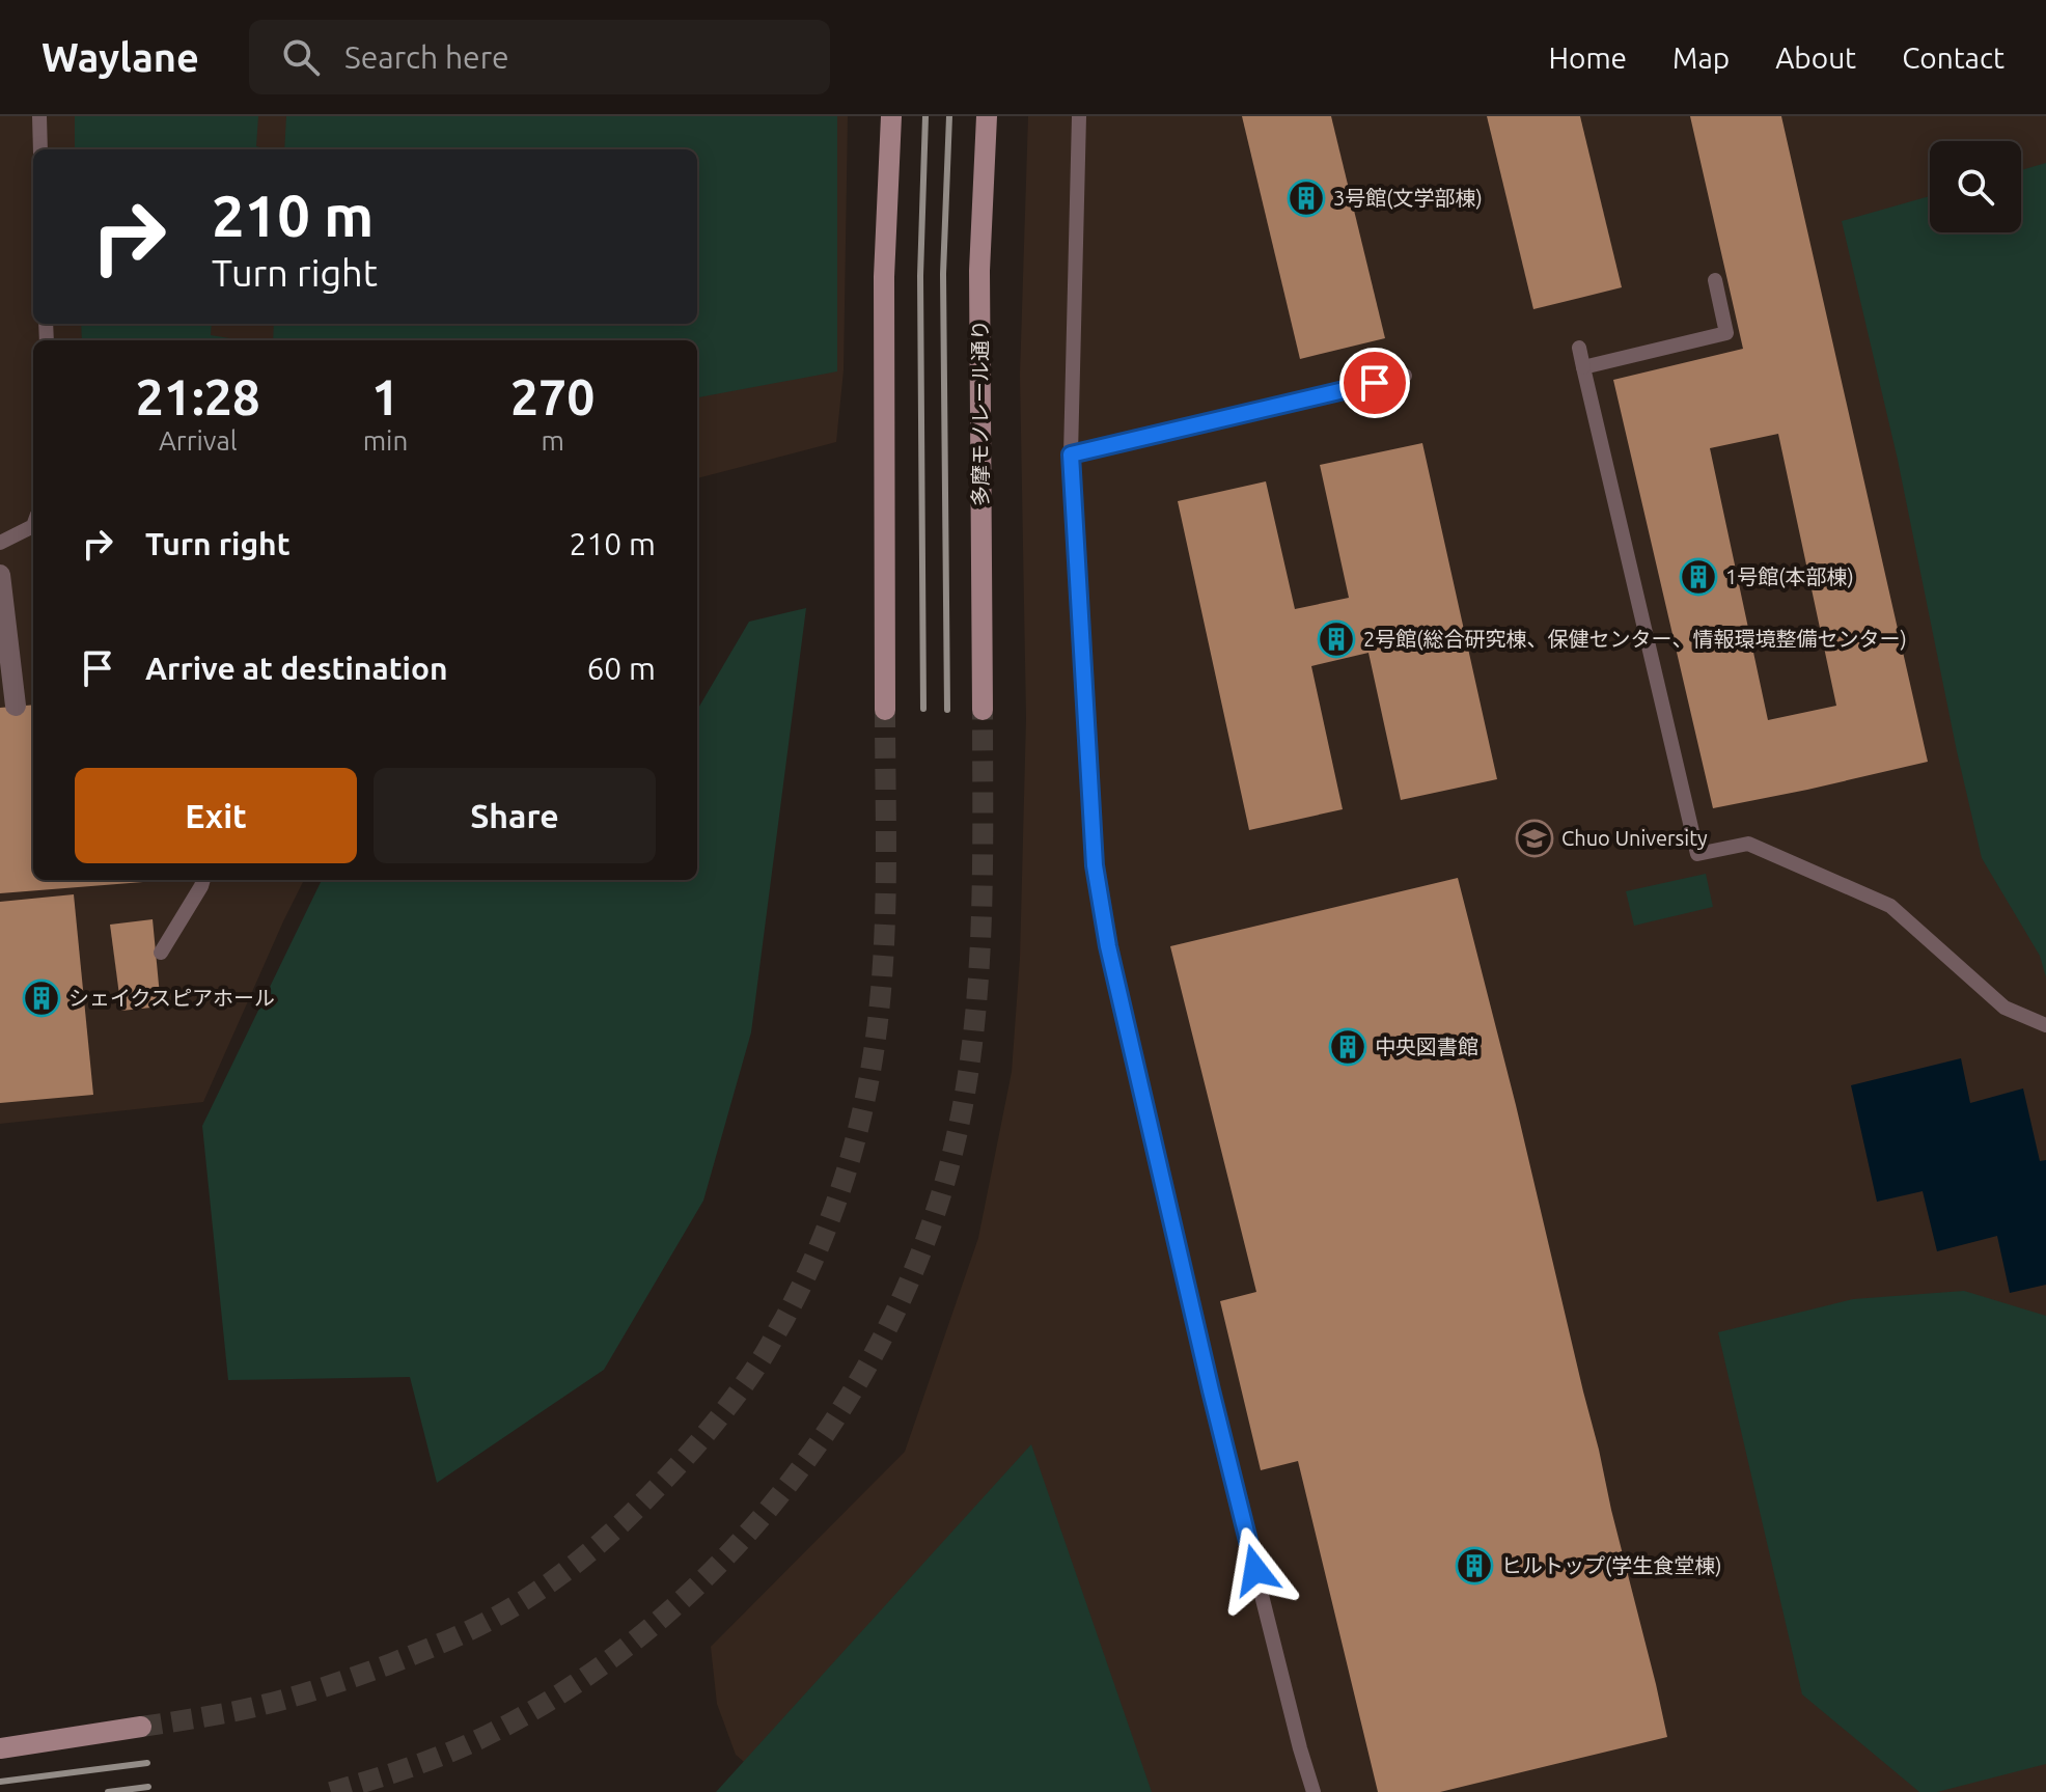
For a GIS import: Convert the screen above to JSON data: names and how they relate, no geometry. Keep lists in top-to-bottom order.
{
  "streets": {
    "main road": ["多摩モノレール通り"]
  },
  "places": {
    "building": [
      "3号館(文学部棟)",
      "1号館(本部棟)",
      "2号館(総合研究棟、保健センター、情報環境整備センター)",
      "シェイクスピアホール",
      "中央図書館",
      "ヒルトップ(学生食堂棟)"
    ],
    "school or university": ["Chuo University"]
  },
  "page": {
    "header": "Waylane",
    "search": "Search here",
    "nav": [
      "Home",
      "Map",
      "About",
      "Contact"
    ],
    "turn": ["210 m", "Turn right"],
    "eta": [
      "21:28",
      "Arrival",
      "1",
      "min",
      "270",
      "m"
    ],
    "list": [
      {
        "name": "Turn right",
        "value": "210 m"
      },
      {
        "name": "Arrive at destination",
        "value": "60 m"
      }
    ],
    "buttons": ["Exit", "Share"]
  }
}
